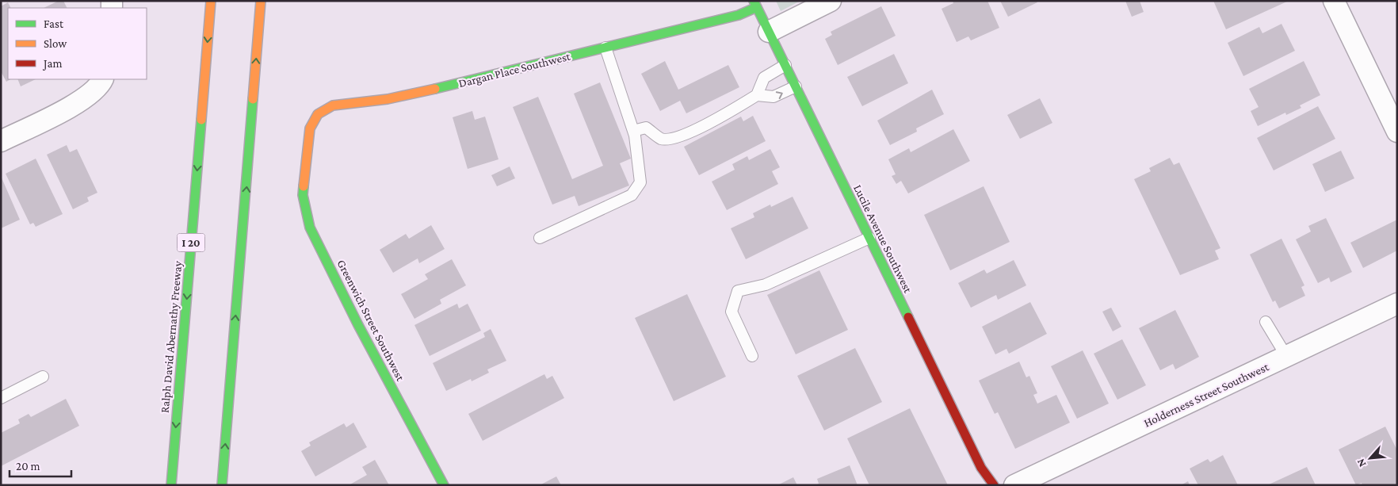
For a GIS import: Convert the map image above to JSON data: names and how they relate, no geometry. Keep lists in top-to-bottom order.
{
  "streets": {
    "main road": [
      "Dargan Place Southwest",
      "Lucile Avenue Southwest",
      "I 20",
      "Greenwich Street Southwest",
      "Ralph David Abernathy Freeway"
    ],
    "street": ["Holderness Street Southwest"]
  },
  "crossings": [
    ["Dargan Place Southwest", "Lucile Avenue Southwest"],
    ["Dargan Place Southwest", "Greenwich Street Southwest"]
  ],
  "legend": ["Fast", "Slow", "Jam"],
  "scale_bar": "20 m",
  "north": "bottom left"
}
